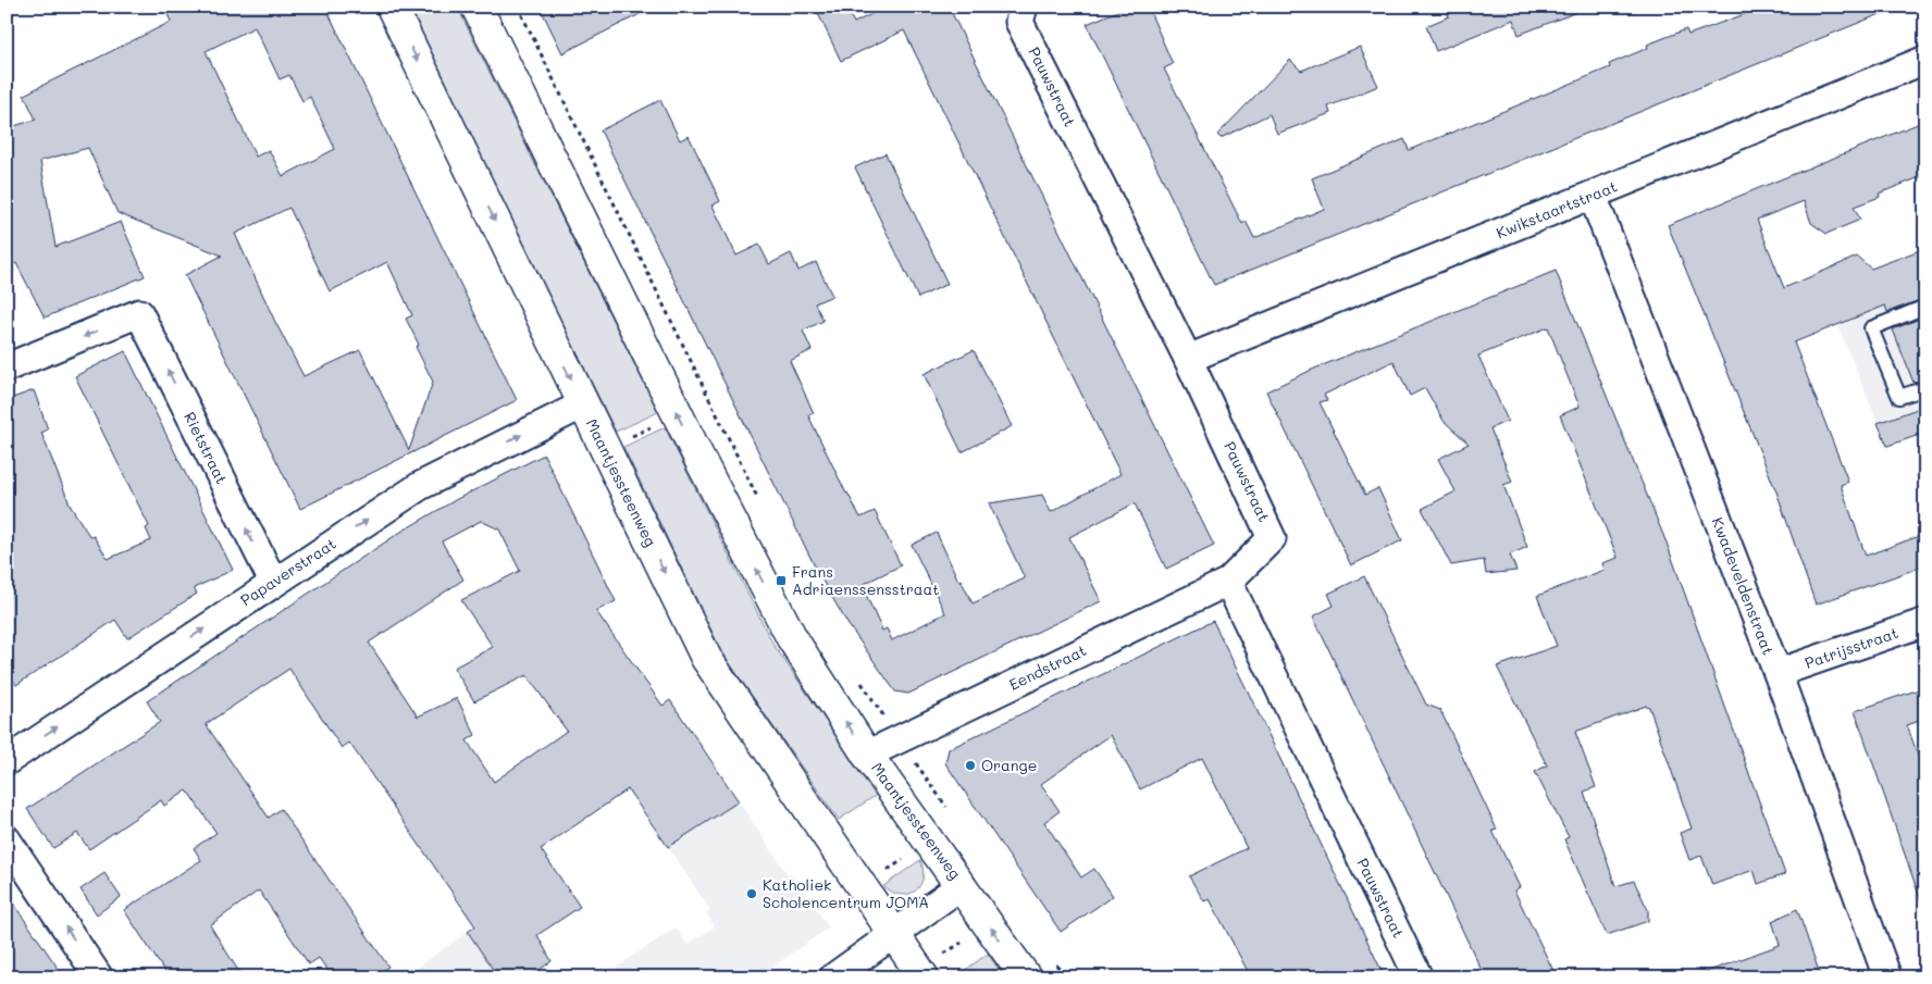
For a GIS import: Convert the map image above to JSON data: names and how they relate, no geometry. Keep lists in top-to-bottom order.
{
  "streets": {
    "street": [
      "Pauwstraat",
      "Kwikstaartstraat",
      "Rietstraat",
      "Maantjessteenweg",
      "Papaverstraat",
      "Kwadeveldenstraat",
      "Patrijsstraat",
      "Eendstraat"
    ]
  },
  "crossings": [
    ["Pauwstraat", "Kwikstaartstraat"],
    ["Pauwstraat", "Eendstraat"],
    ["Kwikstaartstraat", "Kwadeveldenstraat"],
    ["Rietstraat", "Papaverstraat"],
    ["Maantjessteenweg", "Papaverstraat"],
    ["Maantjessteenweg", "Eendstraat"],
    ["Kwadeveldenstraat", "Patrijsstraat"]
  ],
  "one_way": ["Papaverstraat"],
  "places": {
    "transit": ["Frans Adriaenssensstraat"],
    "other": ["Orange", "Katholiek Scholencentrum JOMA"]
  }
}
